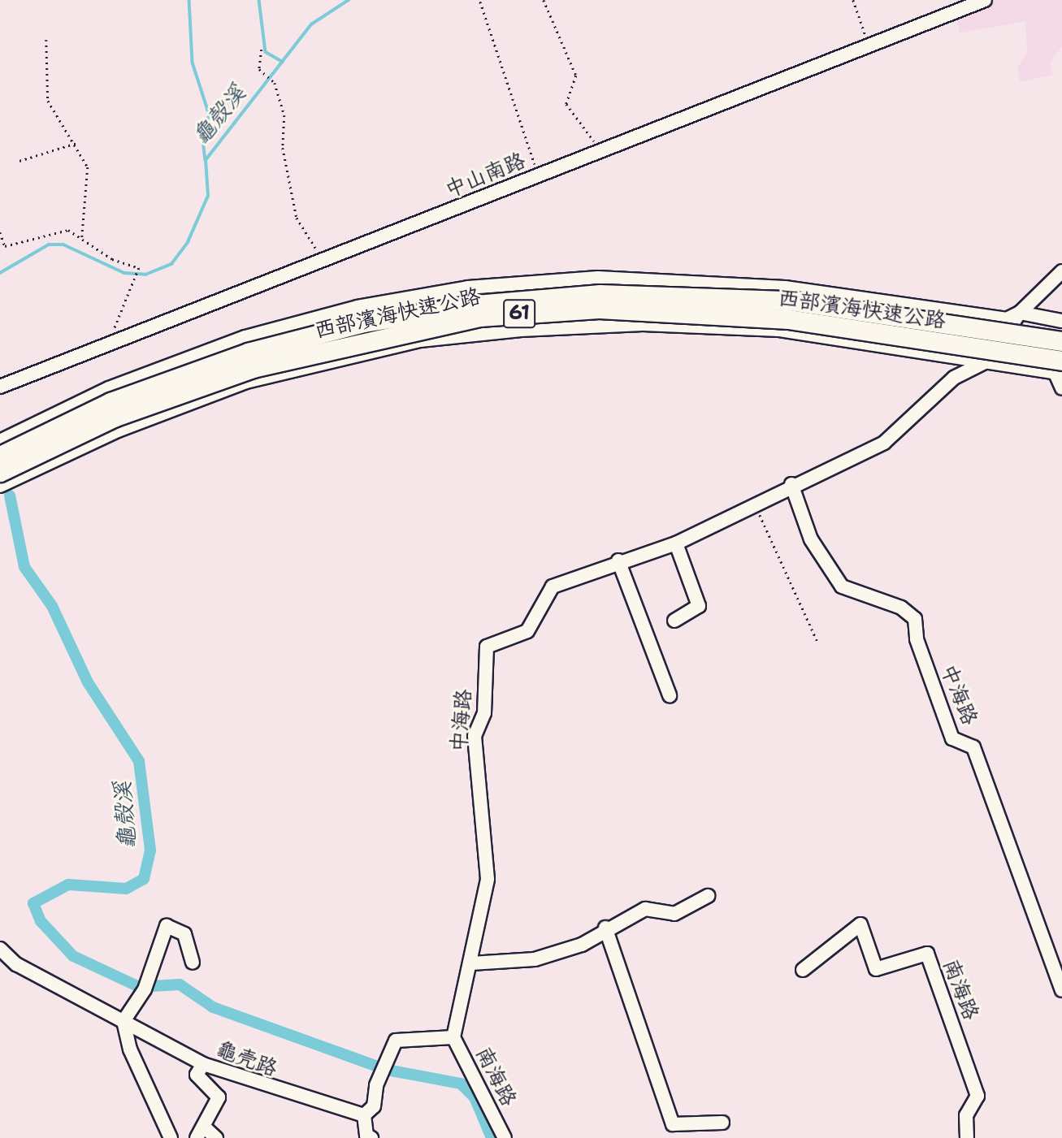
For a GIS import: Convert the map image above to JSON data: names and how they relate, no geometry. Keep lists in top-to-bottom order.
{
  "streets": {
    "highway": ["西部濱海快速公路", "61"],
    "street": [
      "中山南路",
      "中海路",
      "南海路",
      "龜壳路"
    ]
  },
  "crossings": [
    ["中海路", "南海路"],
    ["南海路", "龜壳路"]
  ],
  "water": ["龜殼溪"]
}
